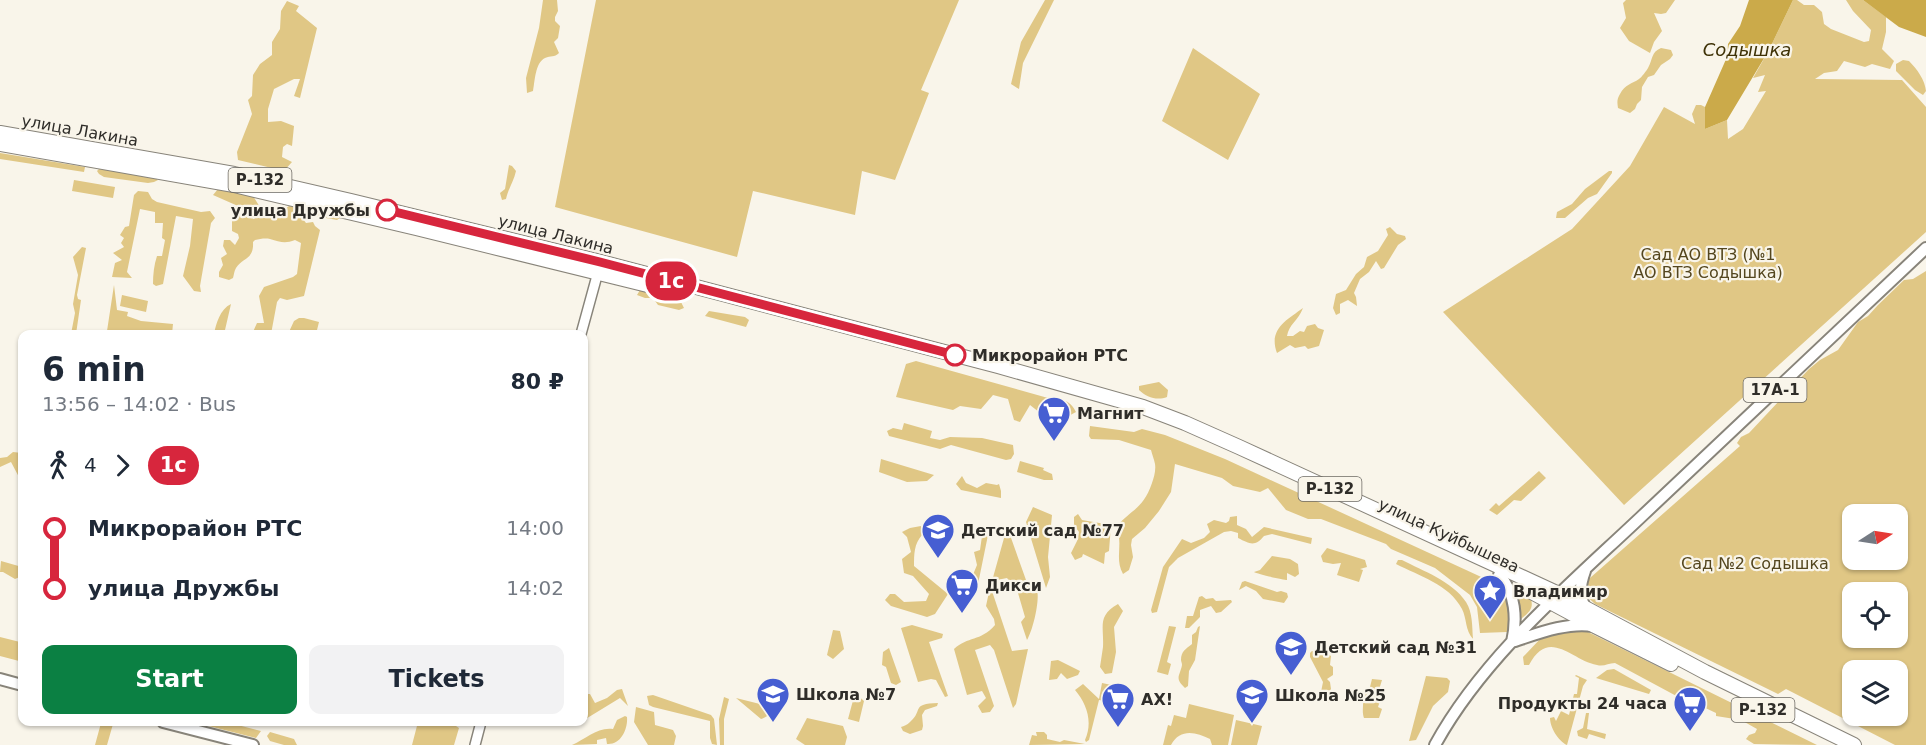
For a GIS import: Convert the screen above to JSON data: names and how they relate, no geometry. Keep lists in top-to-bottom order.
{
  "streets": {
    "highway": ["улица Лакина", "Р-132", "улица Куйбышева"],
    "main road": ["17А-1"]
  },
  "crossings": [
    ["улица Лакина", "улица Куйбышева"],
    ["17А-1", "улица Куйбышева"]
  ],
  "water": ["Содышка"],
  "parks": ["Сад АО ВТЗ (№1 АО ВТЗ Содышка)", "Сад №2 Содышка"],
  "places": {
    "other": ["улица Дружбы", "Микрорайон РТС"],
    "supermarket": [
      "Магнит",
      "Дикси",
      "АХ!",
      "Продукты 24 часа"
    ],
    "school or university": [
      "Детский сад №77",
      "Детский сад №31",
      "Школа №7",
      "Школа №25"
    ],
    "place": ["Владимир"]
  },
  "lines": ["bus line 1с"],
  "north": "right",
  "page": {
    "on_map": "1с",
    "heading": ["6 min", "13:56 – 14:02 · Bus", "80 ₽"],
    "legs": ["4", "1с"],
    "list": [
      {
        "name": "Микрорайон РТС",
        "value": "14:00"
      },
      {
        "name": "улица Дружбы",
        "value": "14:02"
      }
    ],
    "buttons": ["Start", "Tickets"]
  }
}
